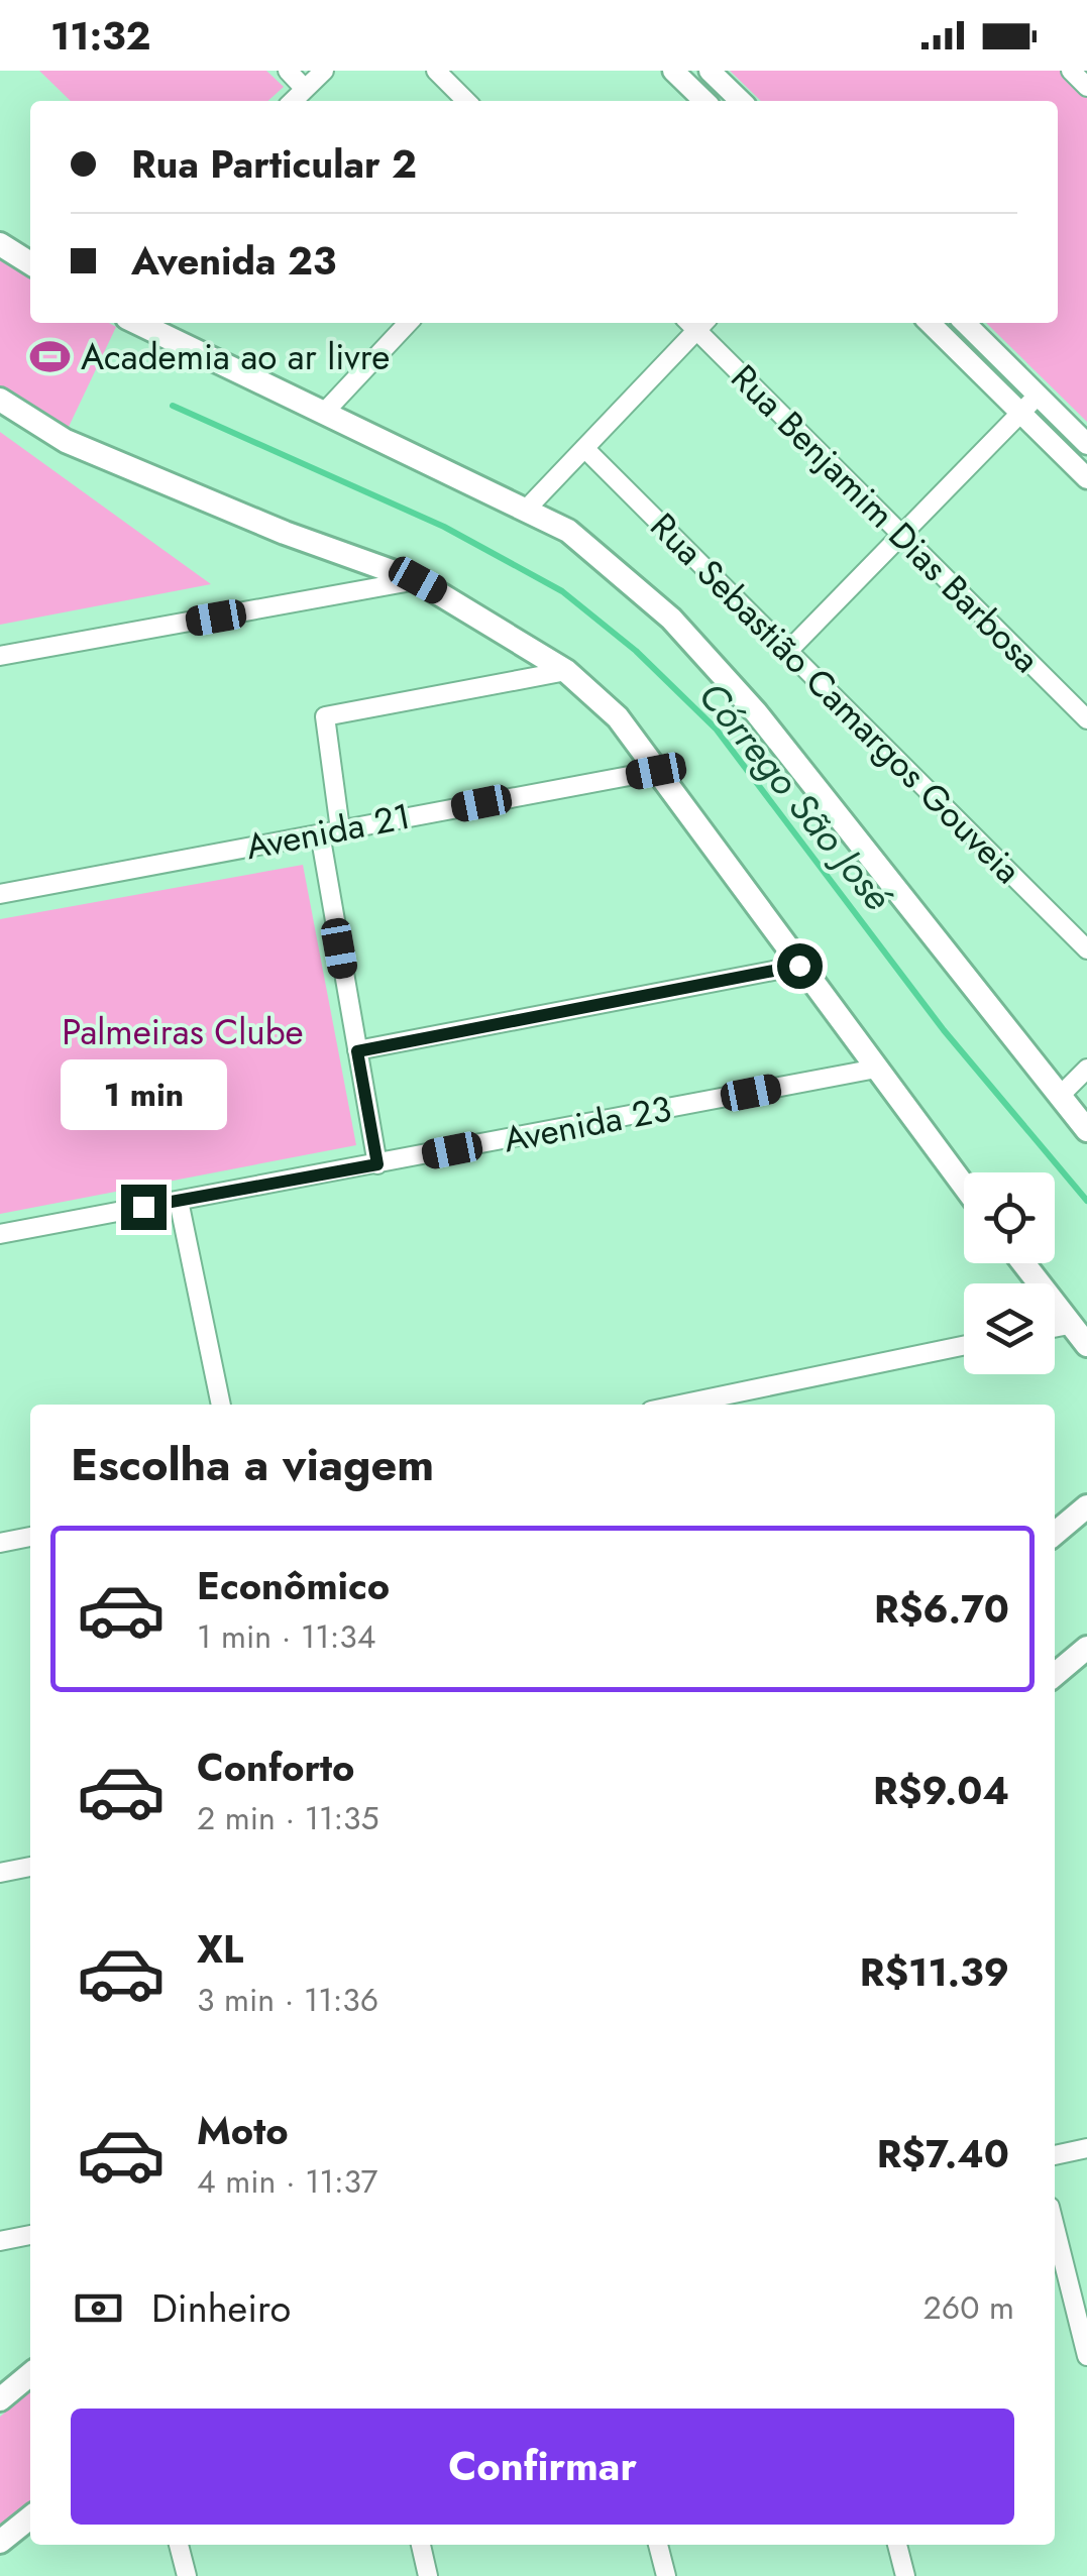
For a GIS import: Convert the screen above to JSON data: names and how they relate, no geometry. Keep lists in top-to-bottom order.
{
  "streets": {
    "street": [
      "Rua Benjamim Dias Barbosa",
      "Rua Sebastião Camargos Gouveia",
      "Avenida 21",
      "Avenida 23"
    ]
  },
  "water": ["Córrego São José"],
  "parks": ["Palmeiras Clube"],
  "places": {
    "sports": ["Academia ao ar livre"]
  },
  "page": {
    "status": "11:32",
    "banner": ["Rua Particular 2", "Avenida 23"],
    "bubble": "1 min",
    "heading": "Escolha a viagem",
    "list": [
      {
        "name": "Econômico",
        "note": "1 min · 11:34",
        "value": "R$6.70"
      },
      {
        "name": "Conforto",
        "note": "2 min · 11:35",
        "value": "R$9.04"
      },
      {
        "name": "XL",
        "note": "3 min · 11:36",
        "value": "R$11.39"
      },
      {
        "name": "Moto",
        "note": "4 min · 11:37",
        "value": "R$7.40"
      }
    ],
    "pay": ["Dinheiro", "260 m"],
    "buttons": "Confirmar"
  }
}
